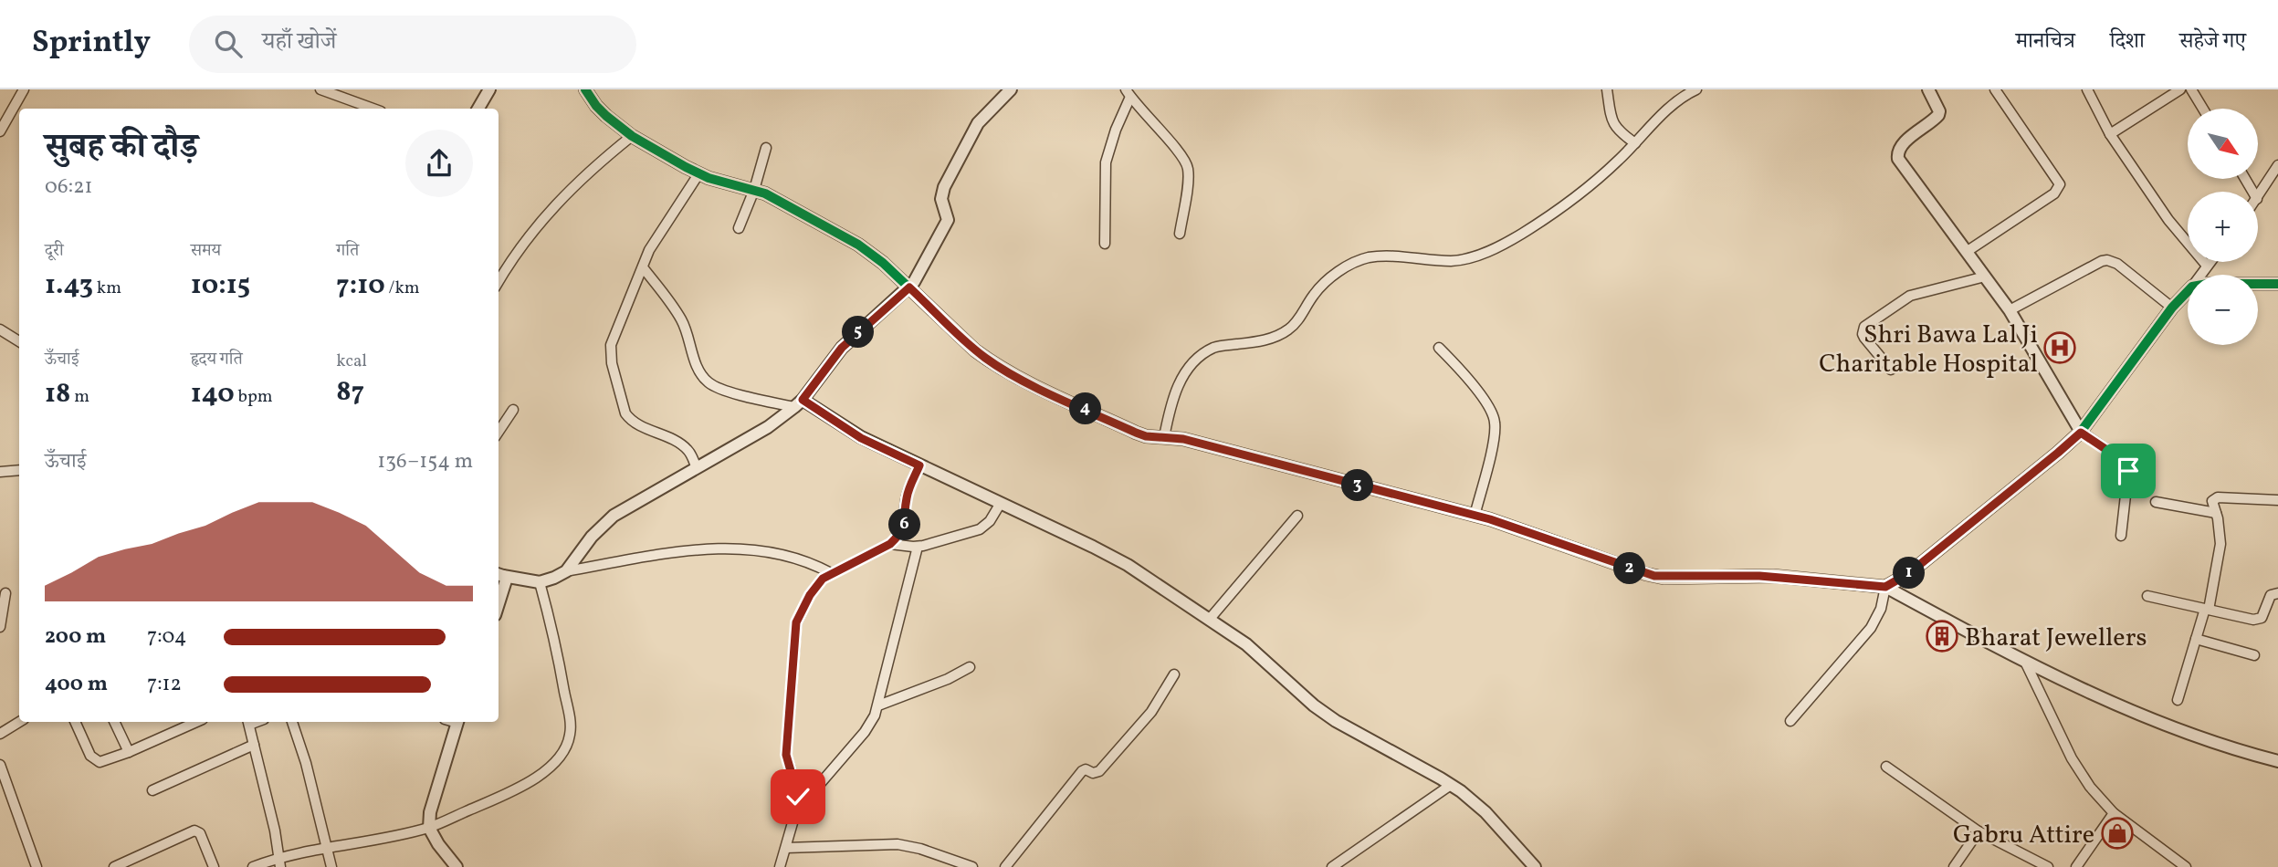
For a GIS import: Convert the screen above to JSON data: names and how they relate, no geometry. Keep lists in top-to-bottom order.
{
  "places": {
    "hospital": ["Shri Bawa Lal Ji Charitable Hospital"],
    "building": ["Bharat Jewellers"],
    "shop": ["Gabru Attire"]
  },
  "north": "bottom right",
  "page": {
    "header": "Sprintly",
    "search": "यहाँ खोजें",
    "nav": ["मानचित्र", "दिशा", "सहेजे गए"],
    "map_buttons": ["+", "−"],
    "heading": ["सुबह की दौड़", "06:21"],
    "stats": [
      ["दूरी", "1.43 km"],
      ["समय", "10:15"],
      ["गति", "7:10 /km"],
      ["ऊँचाई", "18 m"],
      ["हृदय गति", "140 bpm"],
      ["kcal", "87"]
    ],
    "pins": [
      "5",
      "4",
      "3",
      "6",
      "2",
      "1"
    ],
    "chart": ["ऊँचाई", "136–154 m"],
    "list": [
      {
        "name": "200 m",
        "note": "7:04"
      },
      {
        "name": "400 m",
        "note": "7:12"
      }
    ]
  }
}
